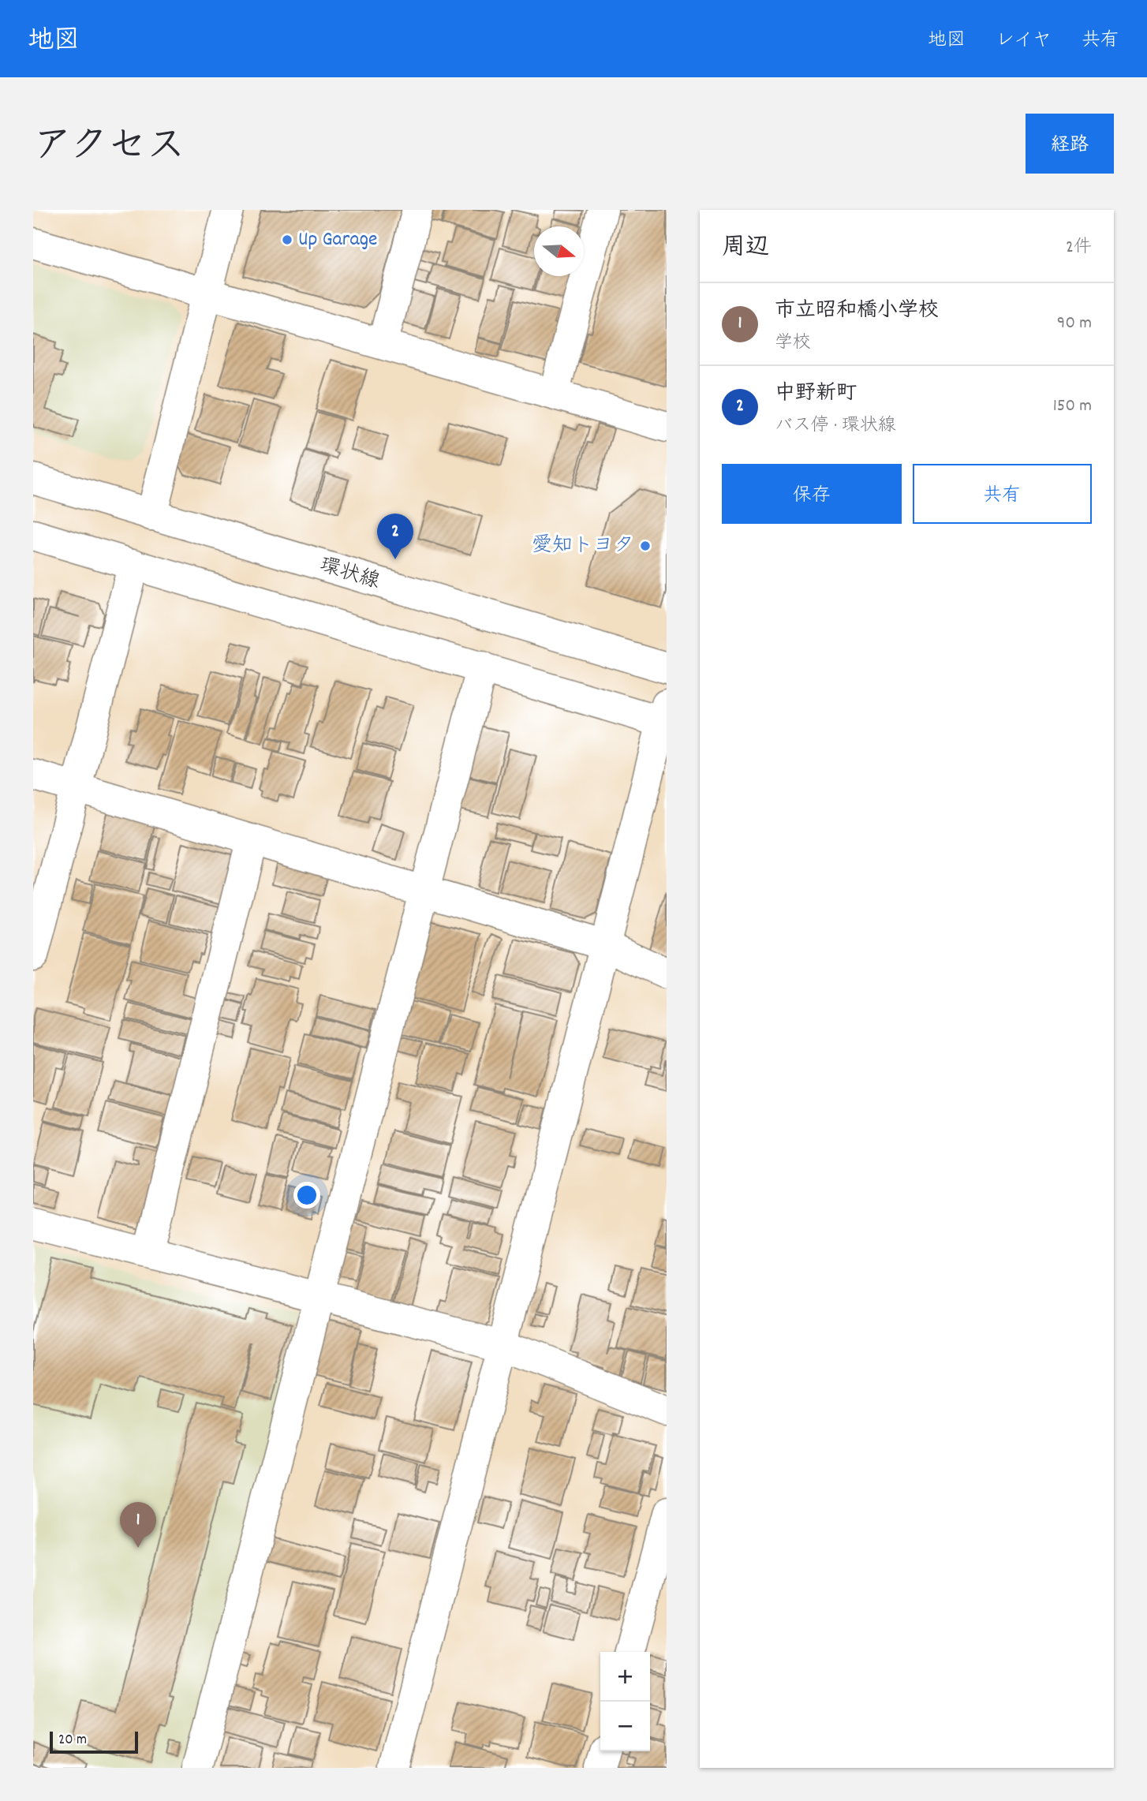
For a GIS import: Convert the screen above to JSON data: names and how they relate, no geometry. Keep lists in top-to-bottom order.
{
  "streets": {
    "street": ["環状線"]
  },
  "places": ["Up Garage", "愛知トヨタ"],
  "scale_bar": "20 m",
  "north": "right",
  "page": {
    "header": "地図",
    "nav": ["地図", "レイヤ", "共有"],
    "title": "アクセス",
    "buttons": [
      "経路",
      ["保存", "共有"]
    ],
    "heading": ["周辺", "2件"],
    "list": [
      {
        "mark": "1",
        "name": "市立昭和橋小学校",
        "note": "学校",
        "value": "90 m"
      },
      {
        "mark": "2",
        "name": "中野新町",
        "note": "バス停 · 環状線",
        "value": "150 m"
      }
    ],
    "pins": ["2", "1"],
    "map_buttons": ["+", "−"],
    "scale": "20 m"
  }
}
